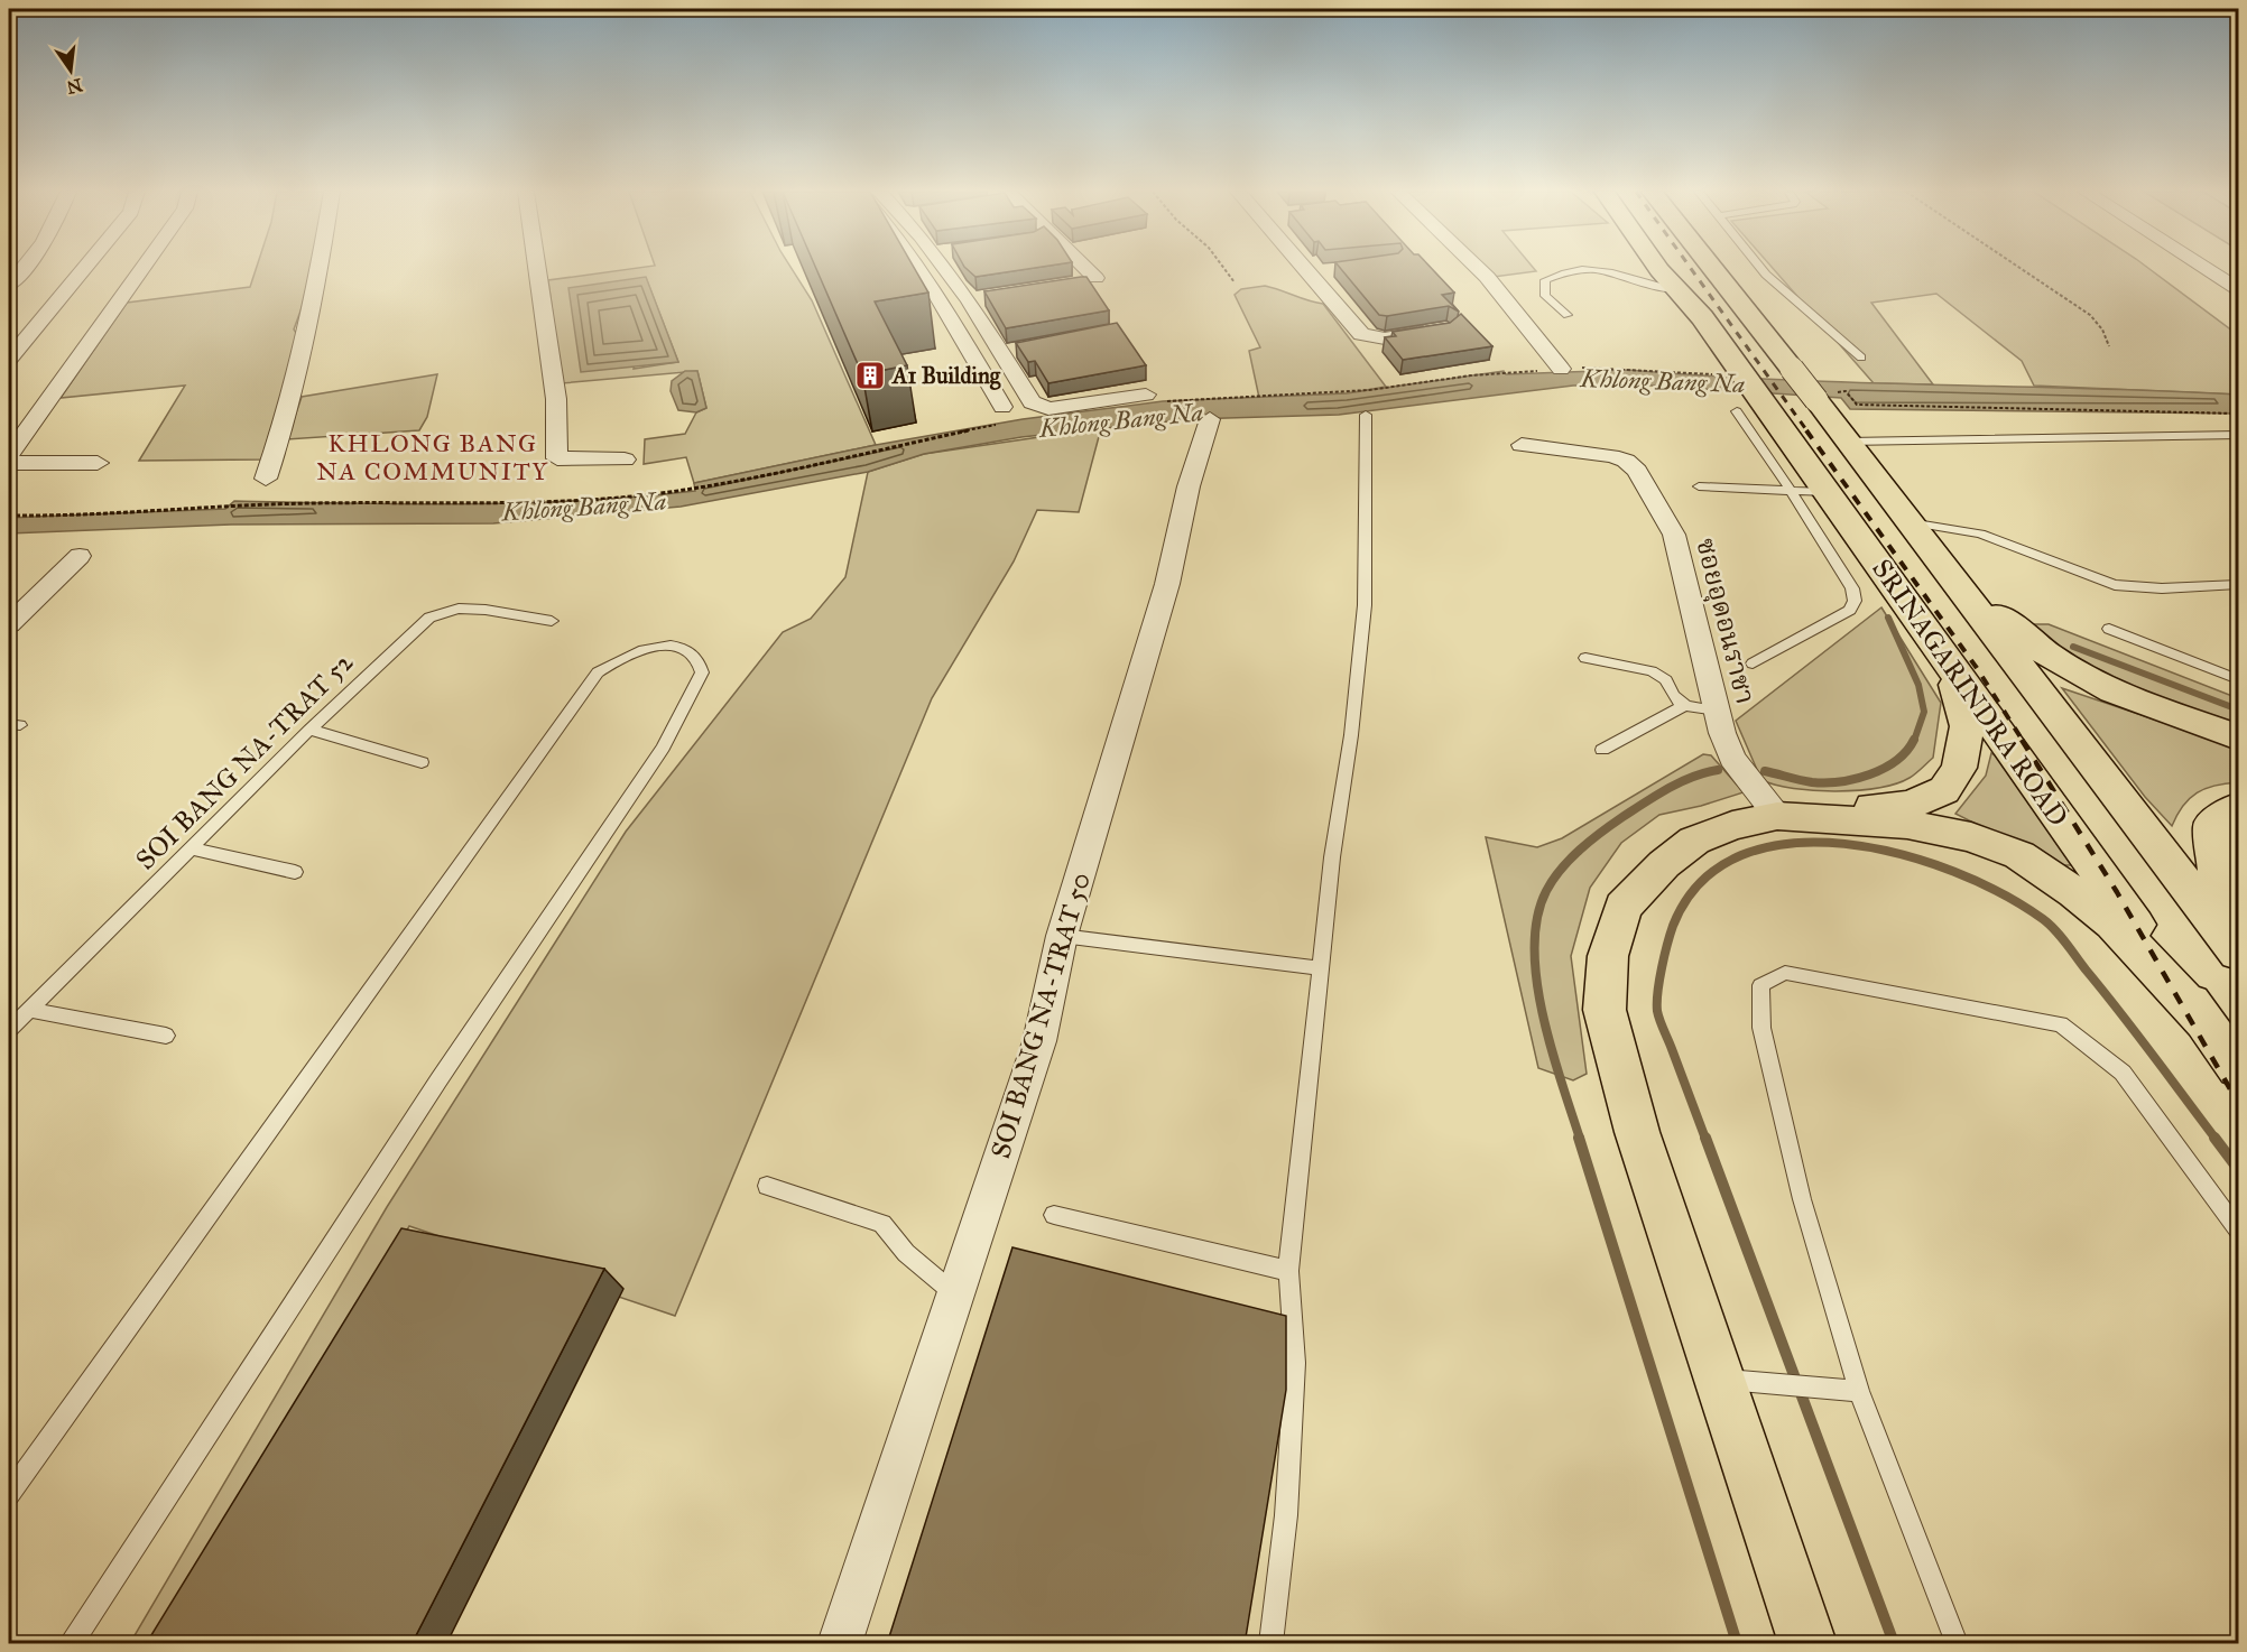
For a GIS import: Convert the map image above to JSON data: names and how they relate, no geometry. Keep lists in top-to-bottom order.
{
  "streets": {
    "main road": ["SRINAGARINDRA ROAD"],
    "street": ["ซอยอุดอนราชา", "SOI BANG NA-TRAT 50"],
    "lane": ["SOI BANG NA-TRAT 52"]
  },
  "districts": ["KHLONG BANG NA COMMUNITY"],
  "water": ["Khlong Bang Na"],
  "places": {
    "building": ["A1 Building"]
  },
  "north": "bottom"
}
